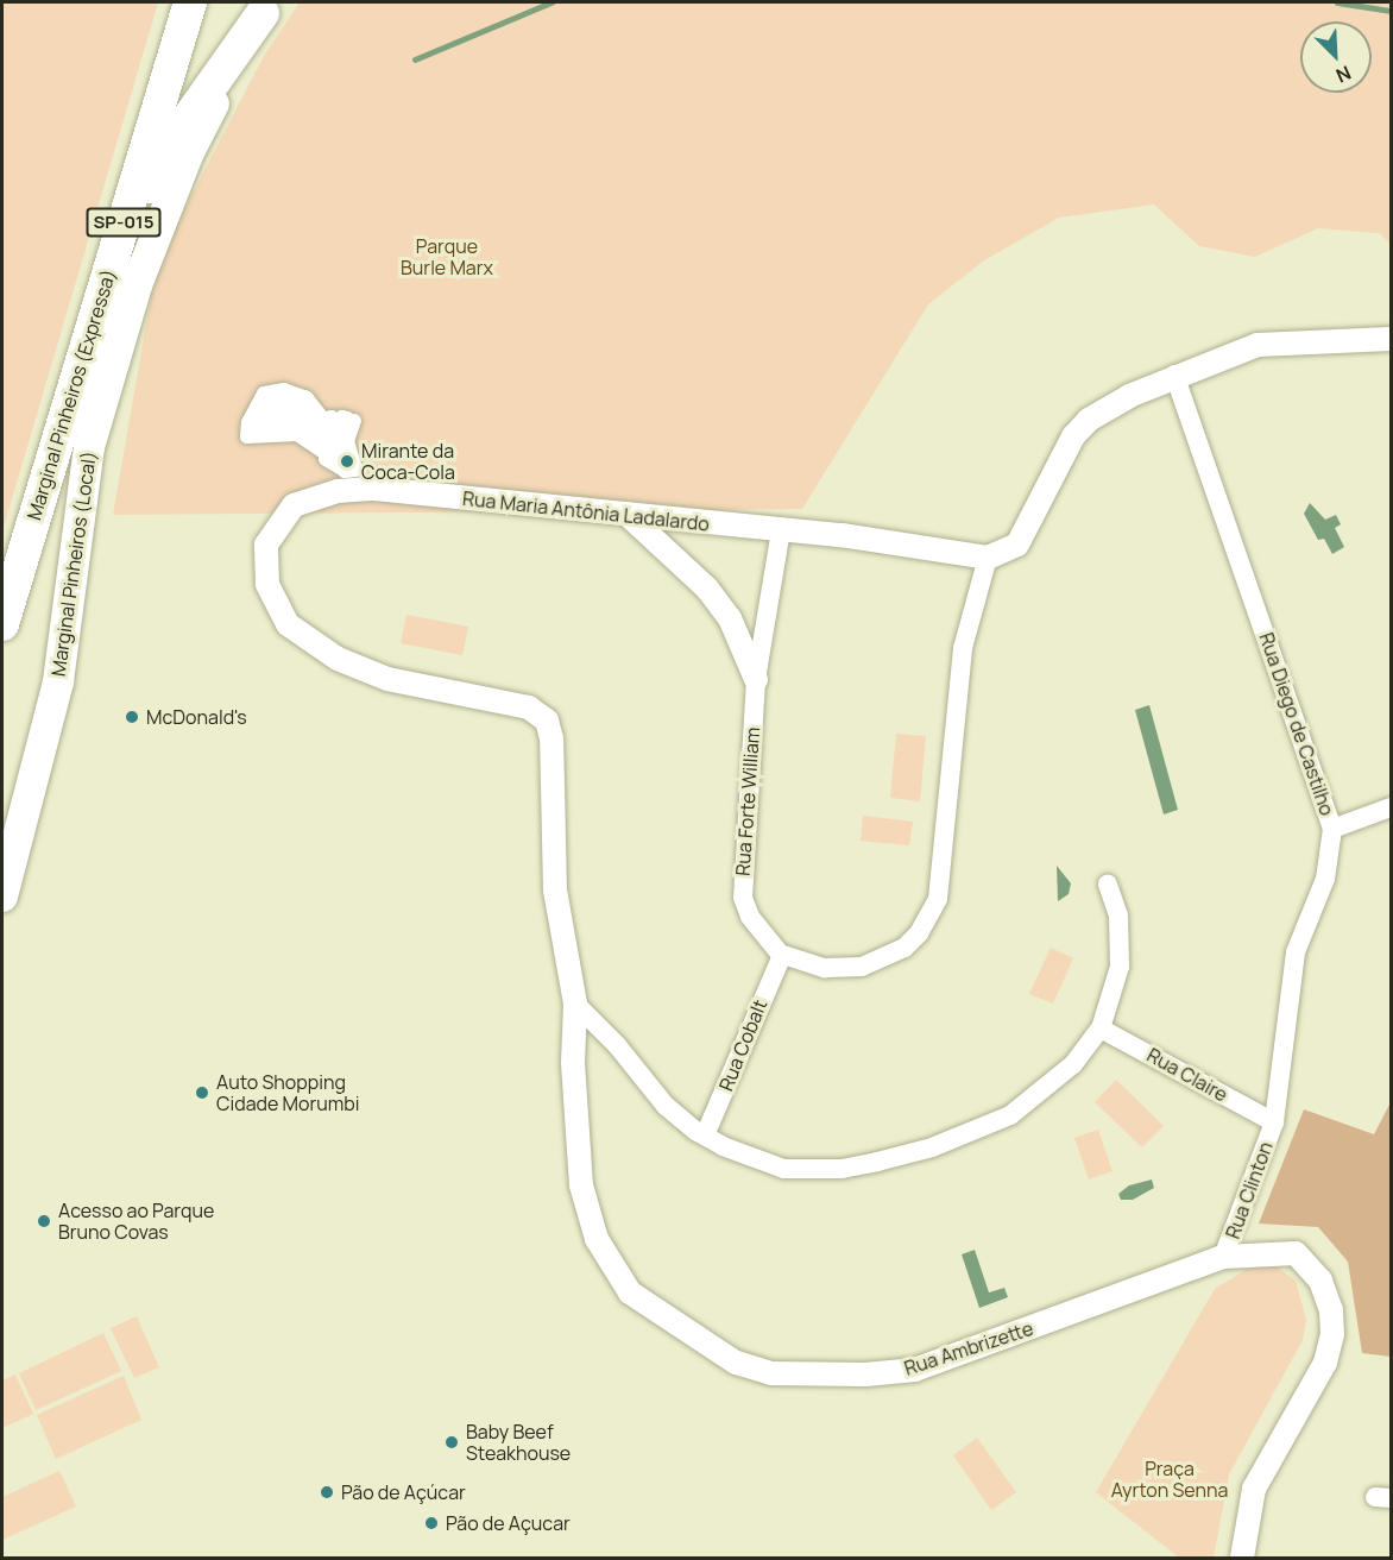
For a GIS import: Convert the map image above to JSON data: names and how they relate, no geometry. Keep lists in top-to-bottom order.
{
  "streets": {
    "highway": ["SP-015", "Marginal Pinheiros (Expressa)"],
    "main road": ["Marginal Pinheiros (Local)"],
    "street": [
      "Rua Maria Antônia Ladalardo",
      "Rua Diego de Castilho",
      "Rua Forte William",
      "Rua Cobalt",
      "Rua Claire",
      "Rua Clinton",
      "Rua Ambrizette"
    ]
  },
  "crossings": [
    ["Rua Maria Antônia Ladalardo", "Rua Forte William"],
    ["Rua Maria Antônia Ladalardo", "Rua Ambrizette"],
    ["Rua Diego de Castilho", "Rua Claire"],
    ["Rua Diego de Castilho", "Rua Clinton"],
    ["Rua Forte William", "Rua Cobalt"],
    ["Rua Claire", "Rua Clinton"],
    ["Rua Clinton", "Rua Ambrizette"]
  ],
  "parks": ["Parque Burle Marx", "Praça Ayrton Senna"],
  "places": [
    "Mirante da Coca-Cola",
    "McDonald's",
    "Auto Shopping Cidade Morumbi",
    "Acesso ao Parque Bruno Covas",
    "Baby Beef Steakhouse",
    "Pão de Açúcar",
    "Pão de Açucar"
  ],
  "north": "bottom right"
}
